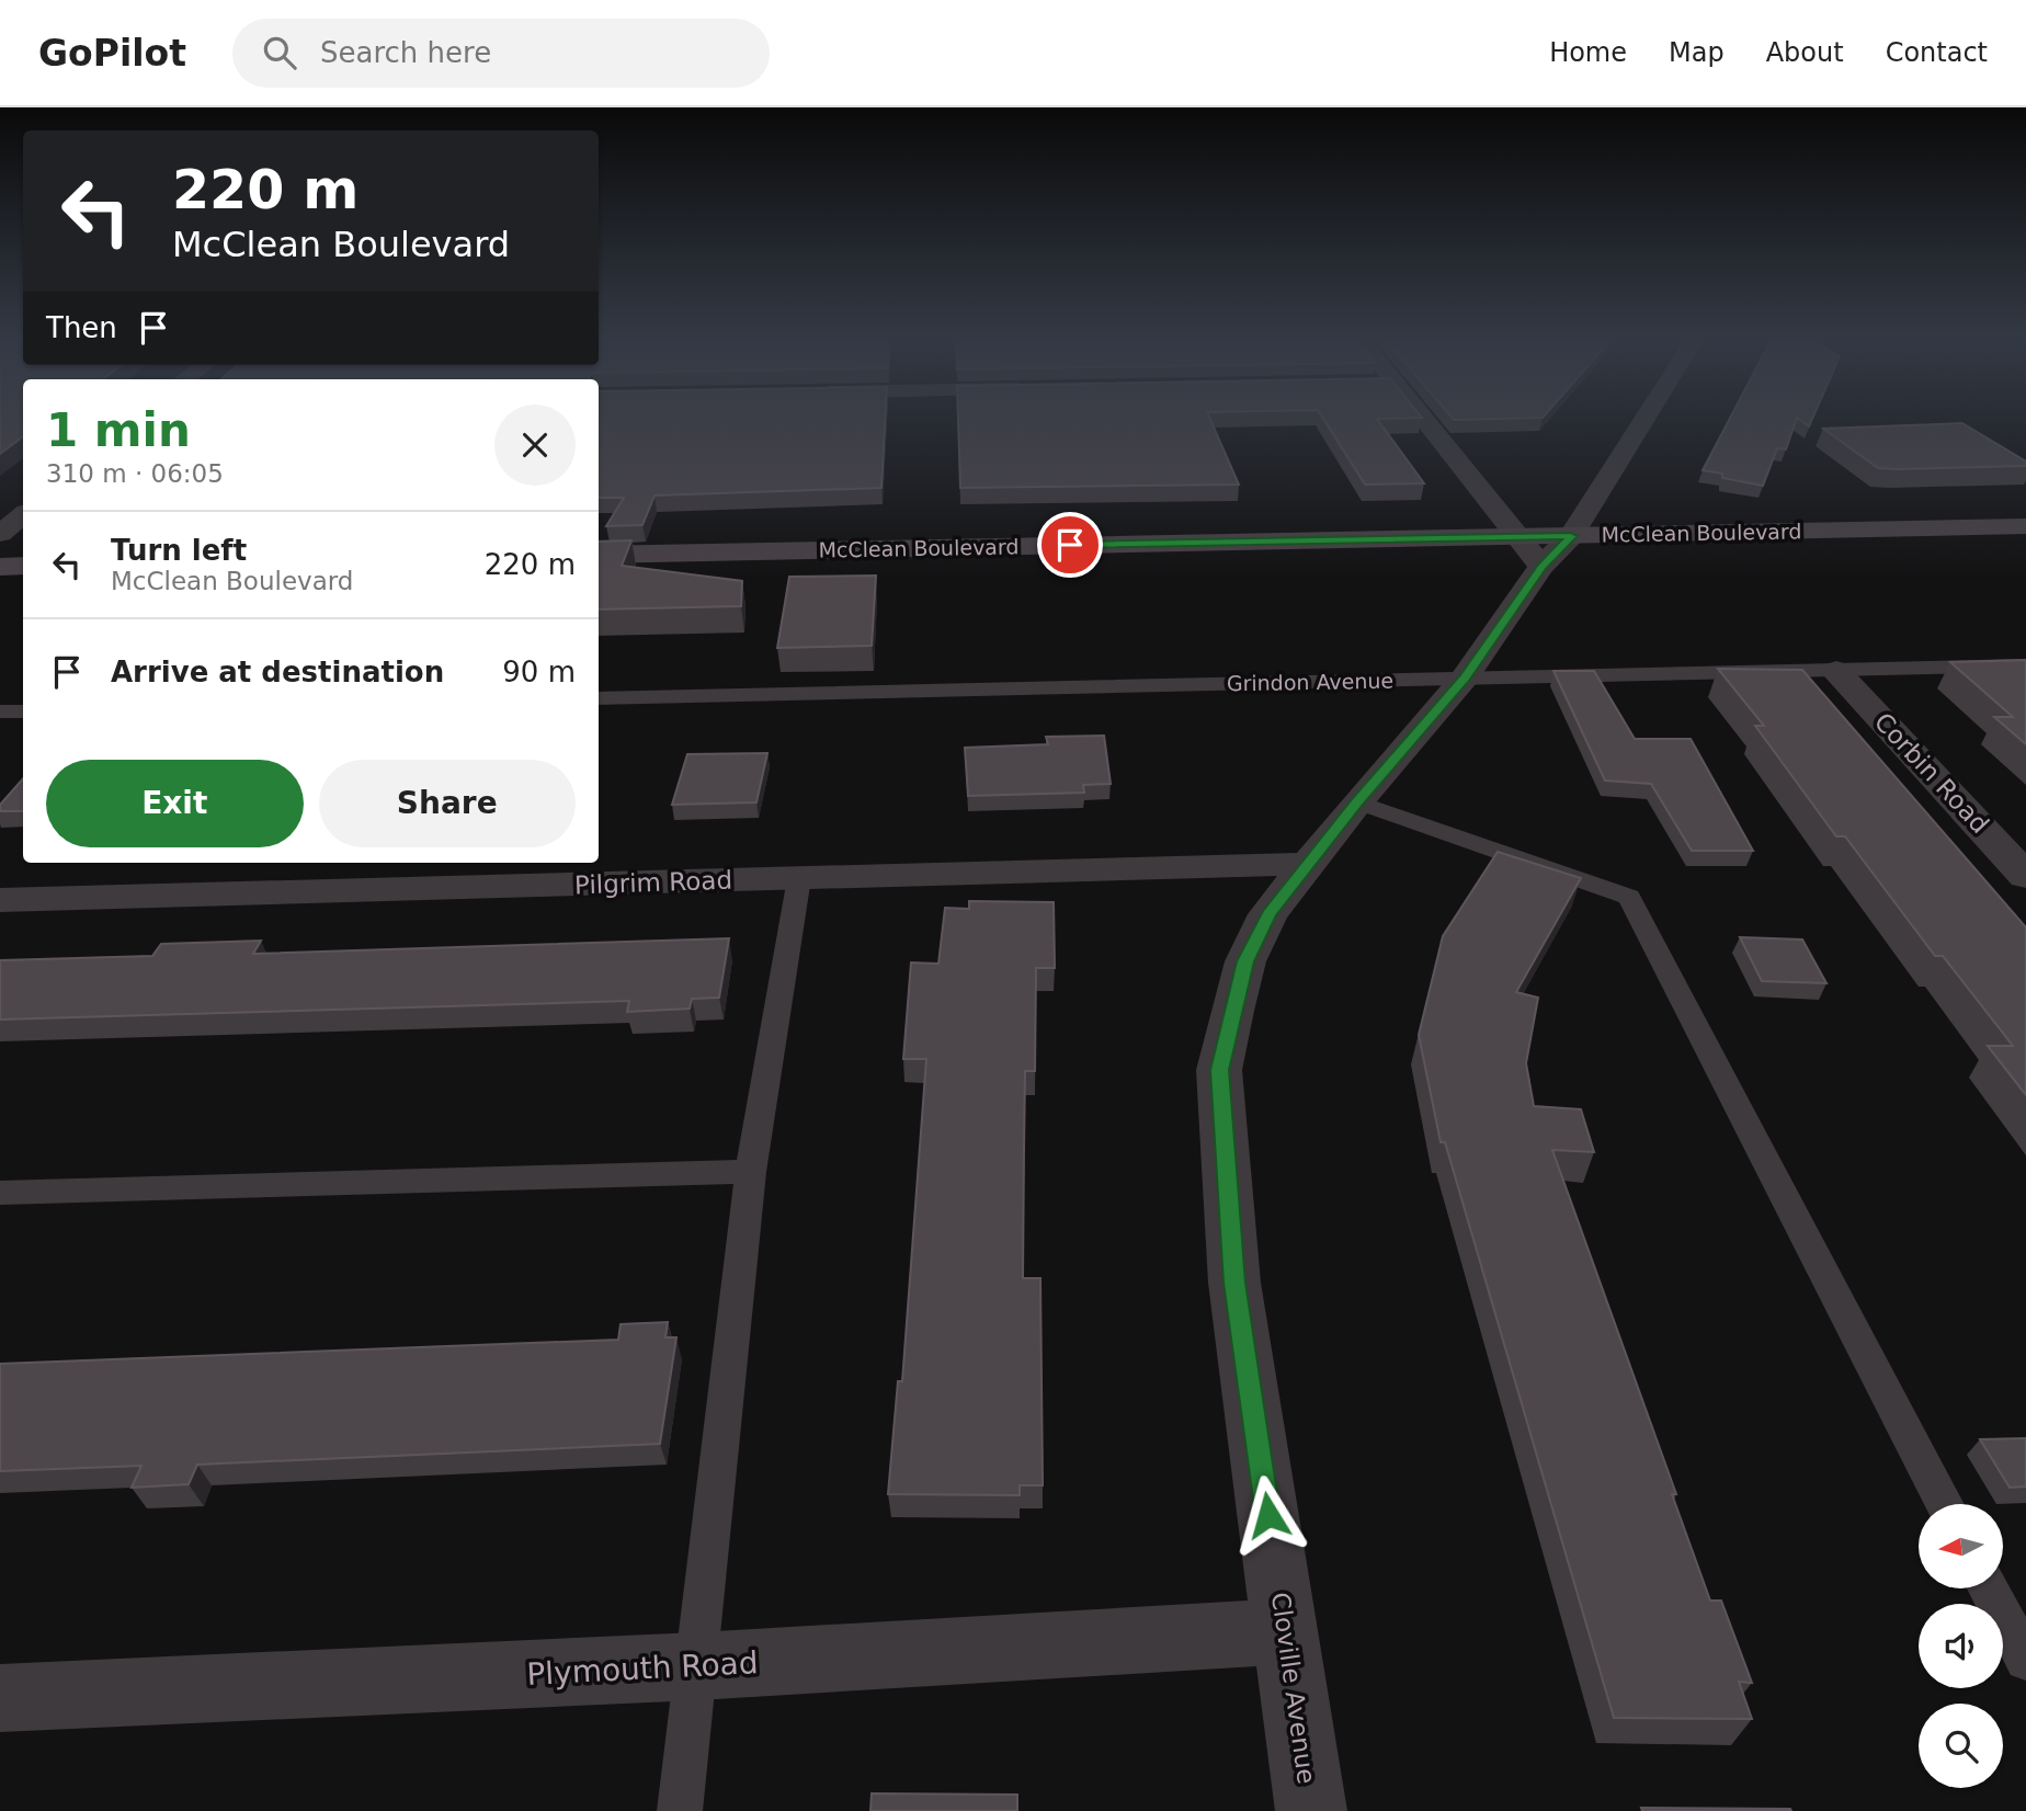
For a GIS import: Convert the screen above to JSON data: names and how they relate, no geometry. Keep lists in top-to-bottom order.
{
  "streets": {
    "street": [
      "McClean Boulevard",
      "Corbin Road",
      "Pilgrim Road",
      "Plymouth Road",
      "Cloville Avenue"
    ],
    "lane": ["Grindon Avenue"]
  },
  "crossings": [
    ["McClean Boulevard", "Cloville Avenue"],
    ["Grindon Avenue", "Corbin Road"],
    ["Grindon Avenue", "Cloville Avenue"],
    ["Pilgrim Road", "Cloville Avenue"],
    ["Plymouth Road", "Cloville Avenue"]
  ],
  "north": "left",
  "page": {
    "header": "GoPilot",
    "search": "Search here",
    "nav": [
      "Home",
      "Map",
      "About",
      "Contact"
    ],
    "turn": ["220 m", "McClean Boulevard"],
    "then": "Then",
    "heading": ["1 min", "310 m · 06:05"],
    "list": [
      {
        "name": "Turn left",
        "note": "McClean Boulevard",
        "value": "220 m"
      },
      {
        "name": "Arrive at destination",
        "value": "90 m"
      }
    ],
    "buttons": ["Exit", "Share"]
  }
}
